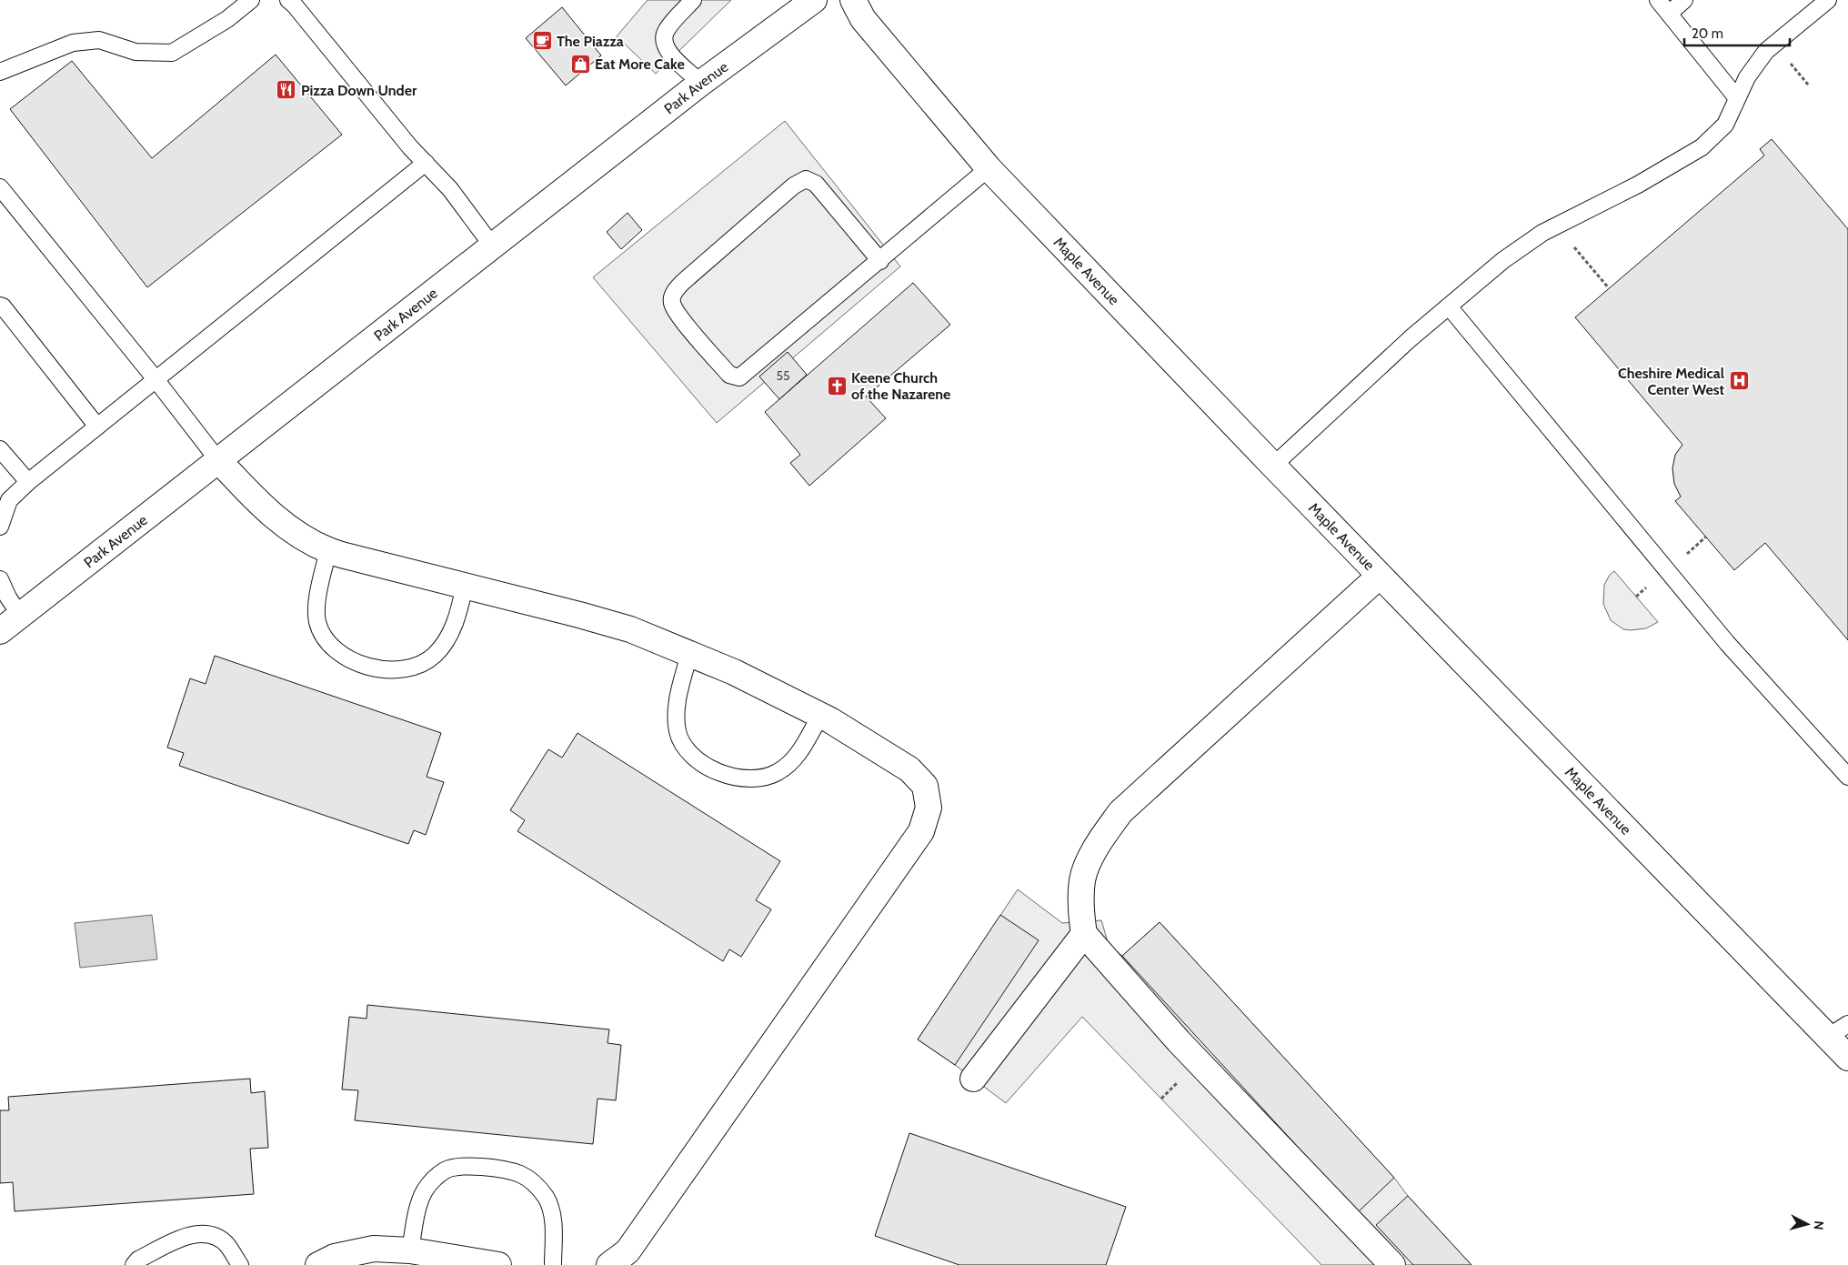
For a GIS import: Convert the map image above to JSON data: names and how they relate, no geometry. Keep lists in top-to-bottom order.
{
  "streets": {
    "street": ["Park Avenue", "Maple Avenue"]
  },
  "places": {
    "cafe": ["The Piazza"],
    "shop": ["Eat More Cake"],
    "restaurant": ["Pizza Down Under"],
    "hospital": ["Cheshire Medical Center West"],
    "church": ["Keene Church of the Nazarene"]
  },
  "house_numbers": ["55"],
  "scale_bar": "20 m",
  "north": "right"
}
